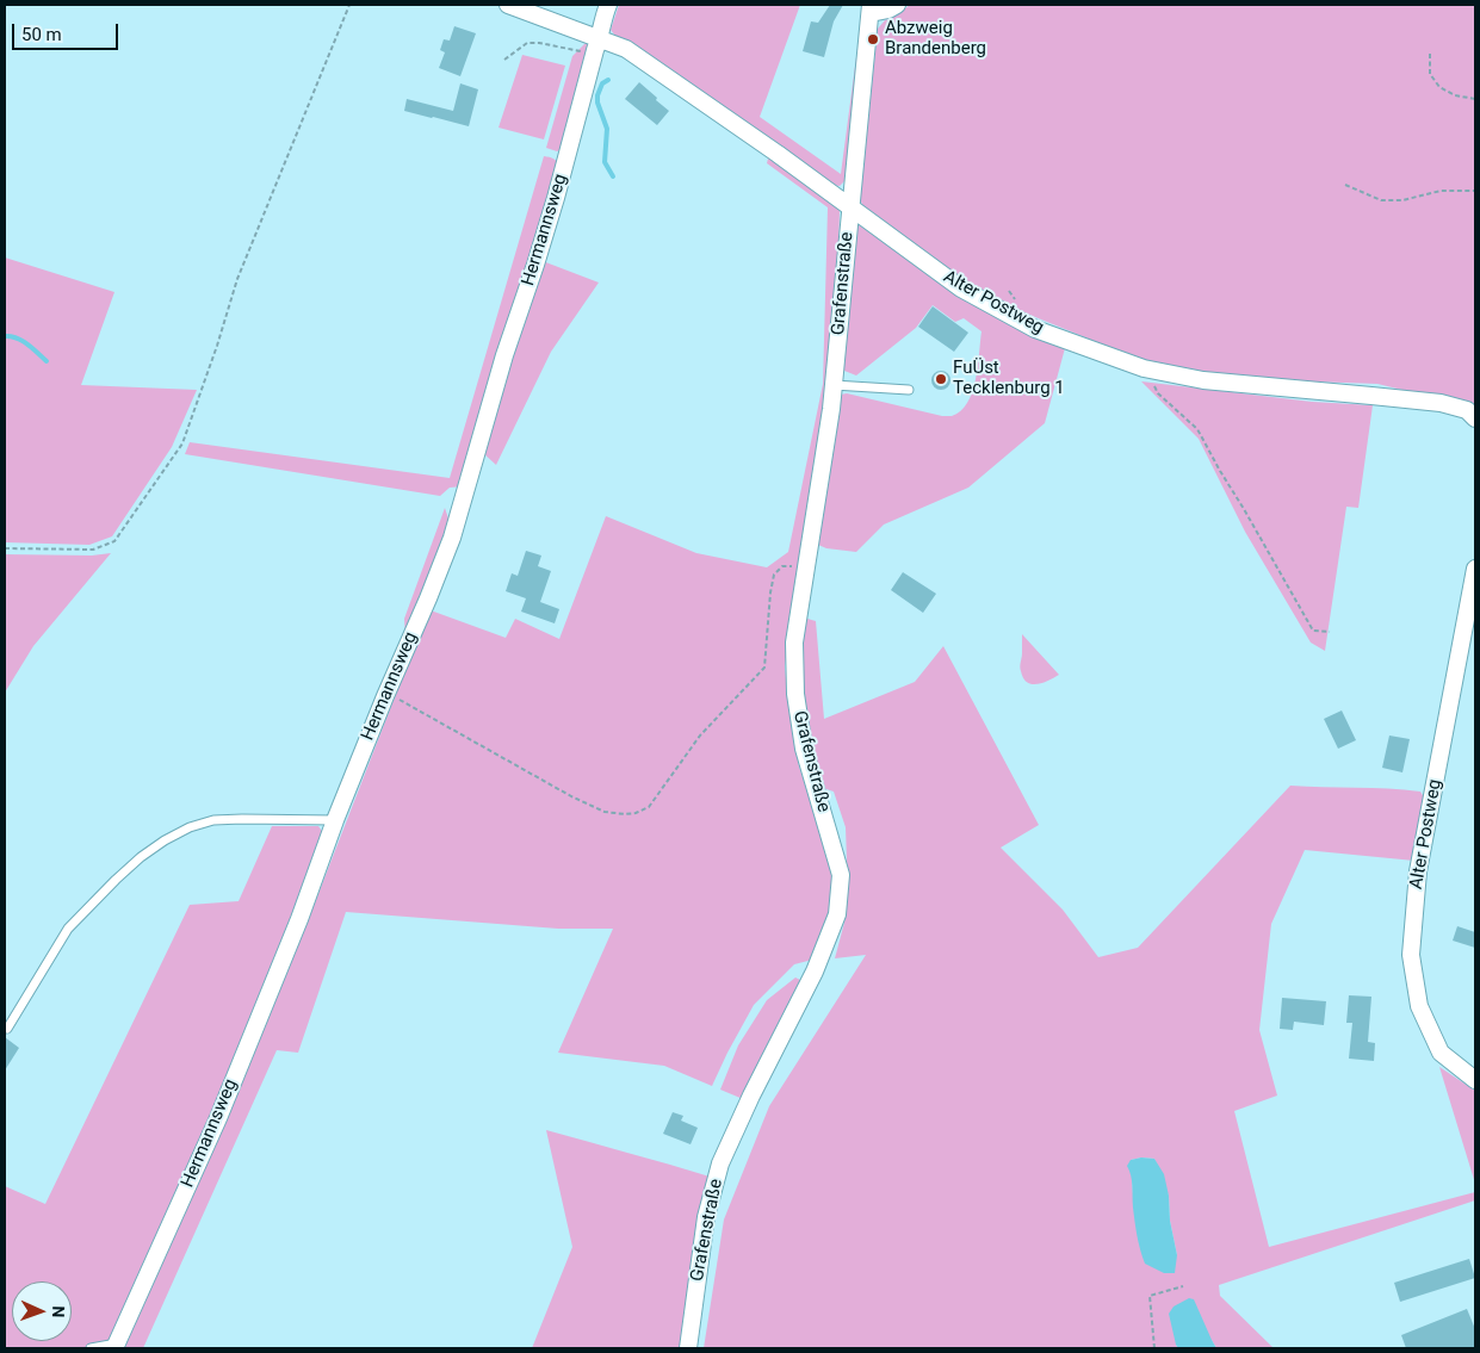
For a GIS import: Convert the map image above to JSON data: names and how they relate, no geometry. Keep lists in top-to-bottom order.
{
  "streets": {
    "street": ["Hermannsweg", "Grafenstraße", "Alter Postweg"]
  },
  "crossings": [
    ["Hermannsweg", "Alter Postweg"],
    ["Grafenstraße", "Alter Postweg"]
  ],
  "places": ["Abzweig Brandenberg", "FuÜst Tecklenburg 1"],
  "scale_bar": "50 m",
  "north": "right"
}
